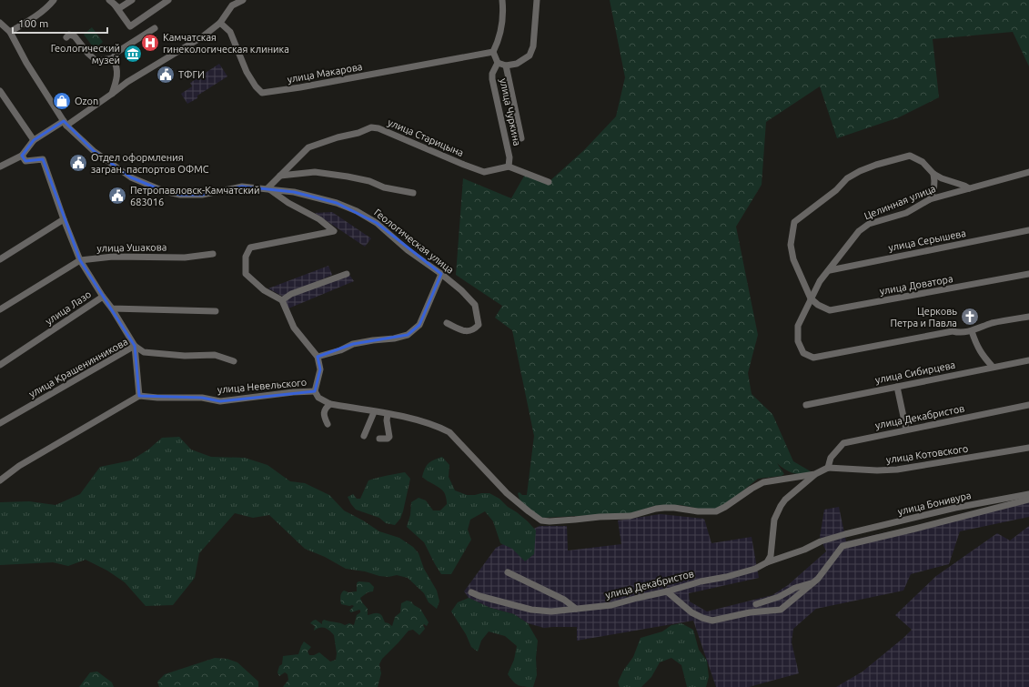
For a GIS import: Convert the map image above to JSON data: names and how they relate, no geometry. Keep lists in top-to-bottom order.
{
  "streets": {
    "street": [
      "улица Макарова",
      "улица Чуркина",
      "улица Старицына",
      "Целинная улица",
      "улица Серышева",
      "Геологическая улица",
      "улица Ушакова",
      "улица Доватора",
      "улица Лазо",
      "улица Крашенинникова",
      "улица Сибирцева",
      "улица Невельского",
      "улица Декабристов",
      "улица Котовского",
      "улица Бонивура"
    ]
  },
  "crossings": [
    ["улица Чуркина", "улица Старицына"],
    ["улица Старицына", "Геологическая улица"],
    ["Целинная улица", "улица Серышева"],
    ["Целинная улица", "улица Доватора"],
    ["улица Лазо", "улица Крашенинникова"],
    ["улица Декабристов", "улица Котовского"],
    ["улица Декабристов", "улица Бонивура"]
  ],
  "places": {
    "hospital": ["Камчатская гинекологическая клиника"],
    "museum": ["Геологический музей"],
    "public building": ["ТФГИ", "Отдел оформления загран. паспортов ОФМС", "Петропавловск-Камчатский 683016"],
    "shop": ["Ozon"],
    "church": ["Церковь Петра и Павла"]
  },
  "scale_bar": "100 m"
}
